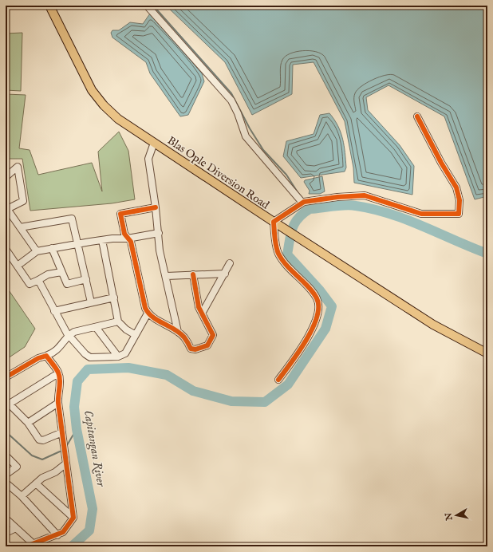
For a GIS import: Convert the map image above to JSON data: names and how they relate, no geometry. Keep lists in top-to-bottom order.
{
  "streets": {
    "main road": ["Blas Ople Diversion Road"]
  },
  "water": ["Capitangan River"],
  "north": "left"
}
